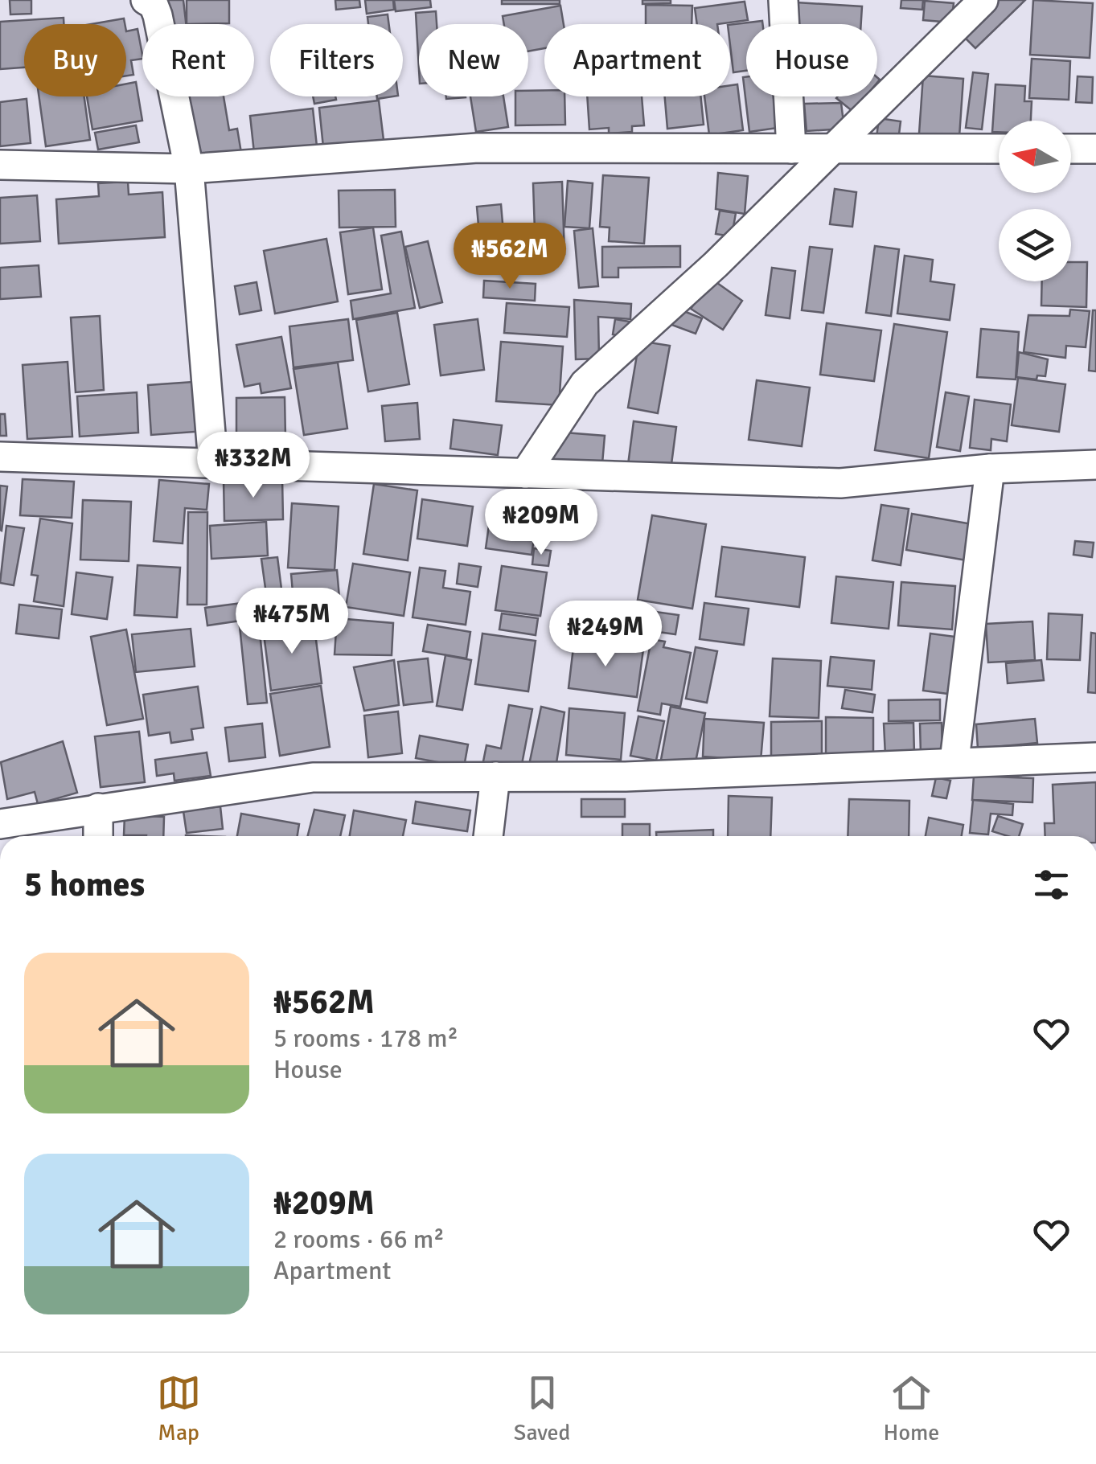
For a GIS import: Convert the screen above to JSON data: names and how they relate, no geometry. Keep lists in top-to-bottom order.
{
  "north": "left",
  "page": {
    "chip": [
      "Buy",
      "Rent",
      "Filters",
      "New",
      "Apartment",
      "House"
    ],
    "price": [
      "₦562M",
      "₦332M",
      "₦209M",
      "₦475M",
      "₦249M"
    ],
    "heading": "5 homes",
    "list": [
      {
        "name": "₦562M",
        "note": "5 rooms · 178 m² · House"
      },
      {
        "name": "₦209M",
        "note": "2 rooms · 66 m² · Apartment"
      }
    ],
    "tabs": ["Map", "Saved", "Home"]
  }
}
